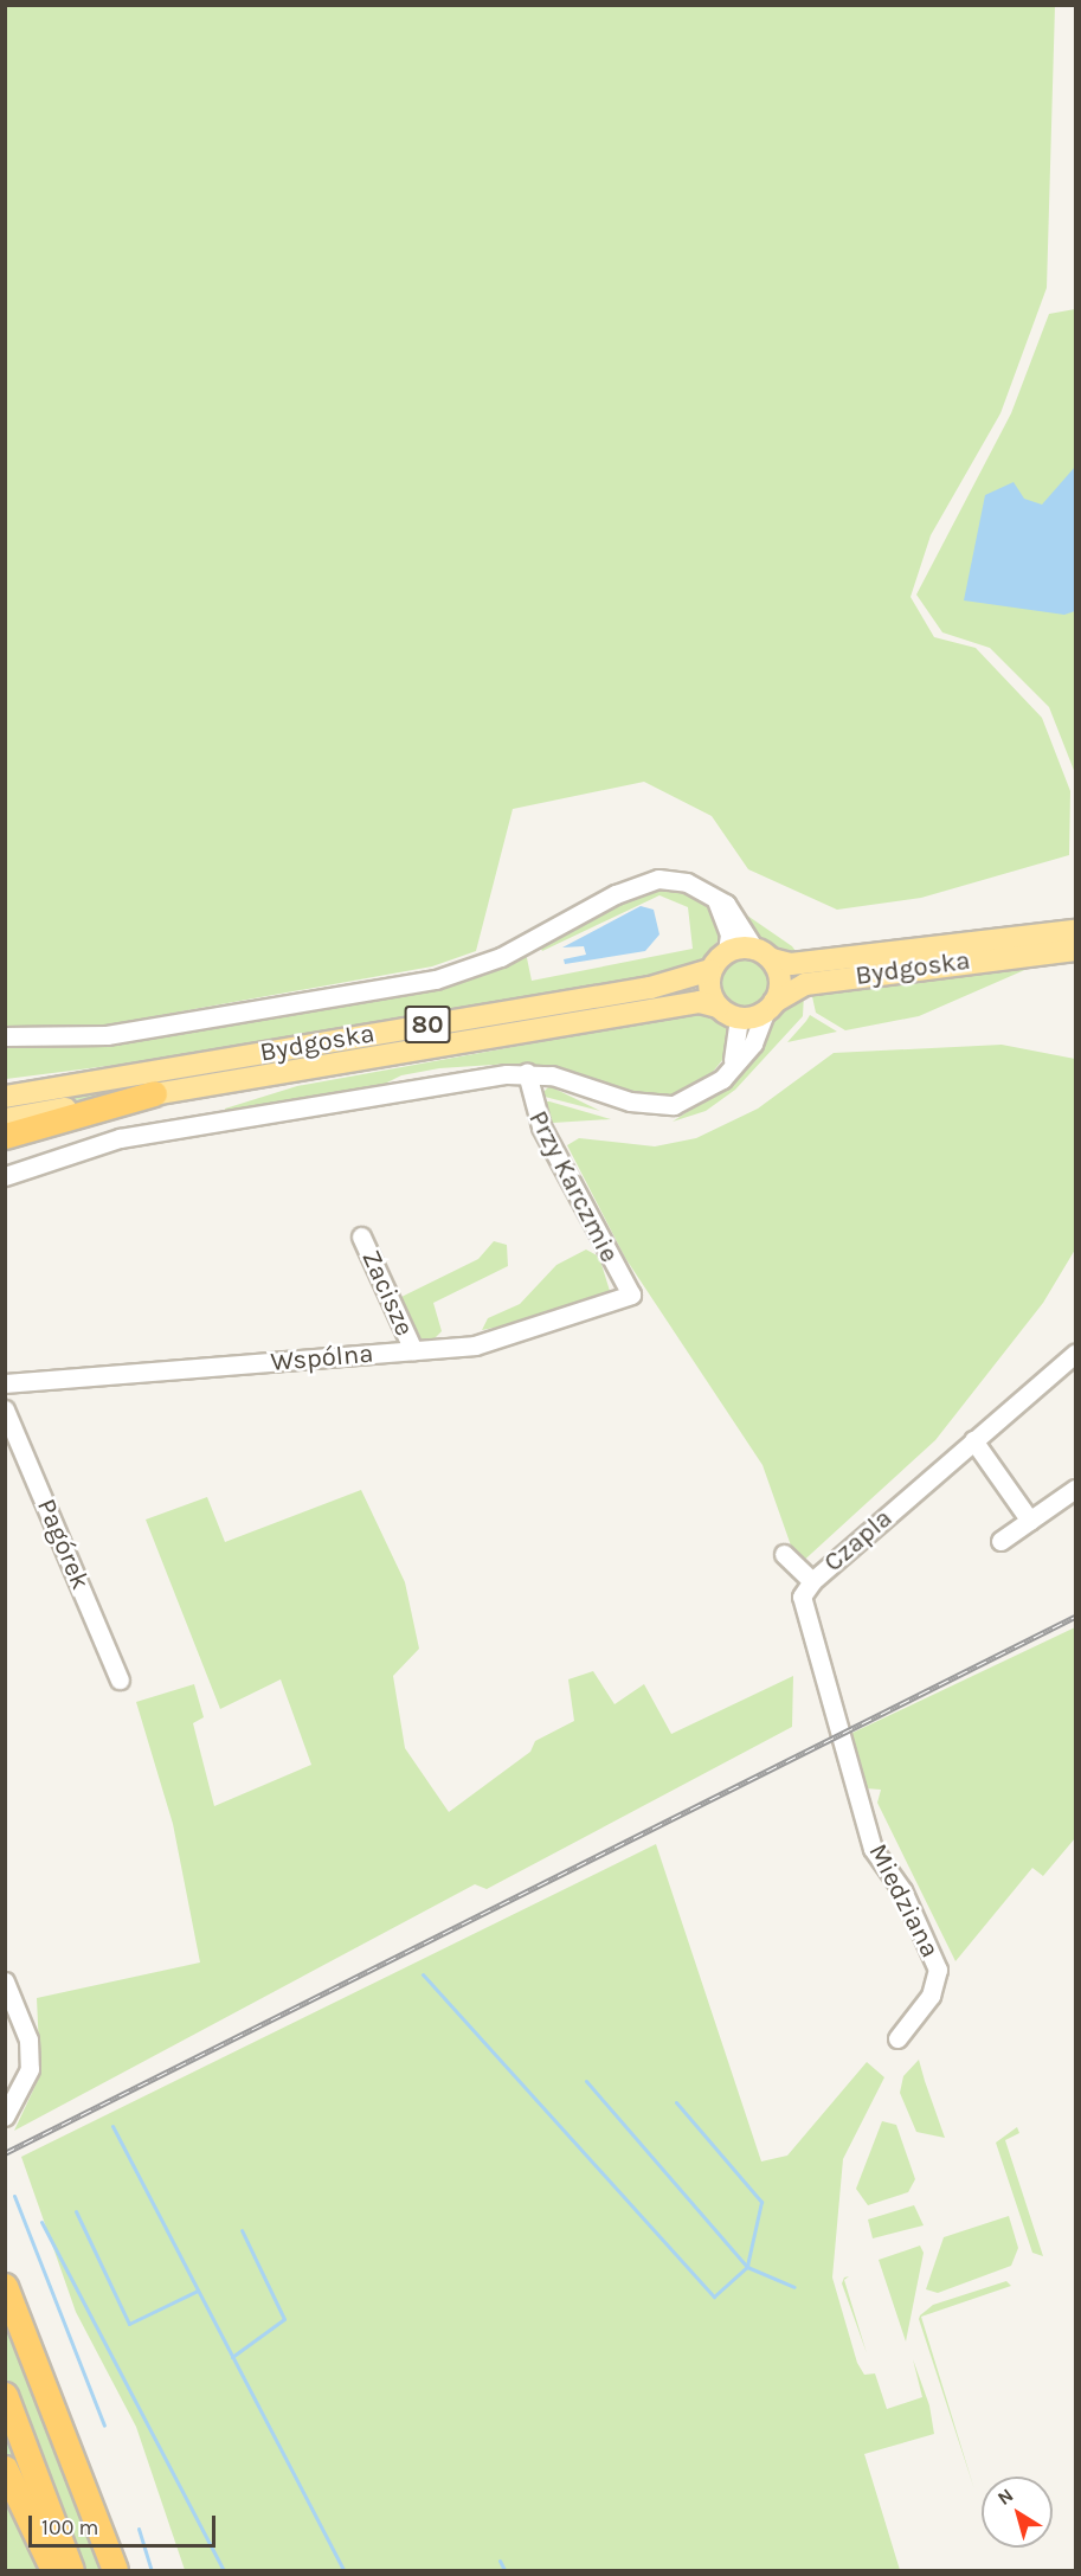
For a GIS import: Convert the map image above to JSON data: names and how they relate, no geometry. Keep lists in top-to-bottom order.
{
  "streets": {
    "main road": ["Bydgoska", "80"],
    "street": [
      "Przy Karczmie",
      "Zacisze",
      "Wspólna",
      "Czapla",
      "Pagórek",
      "Miedziana"
    ]
  },
  "crossings": [
    ["Bydgoska", "80"],
    ["Przy Karczmie", "Wspólna"],
    ["Zacisze", "Wspólna"],
    ["Czapla", "Miedziana"]
  ],
  "scale_bar": "100 m",
  "north": "top left"
}
